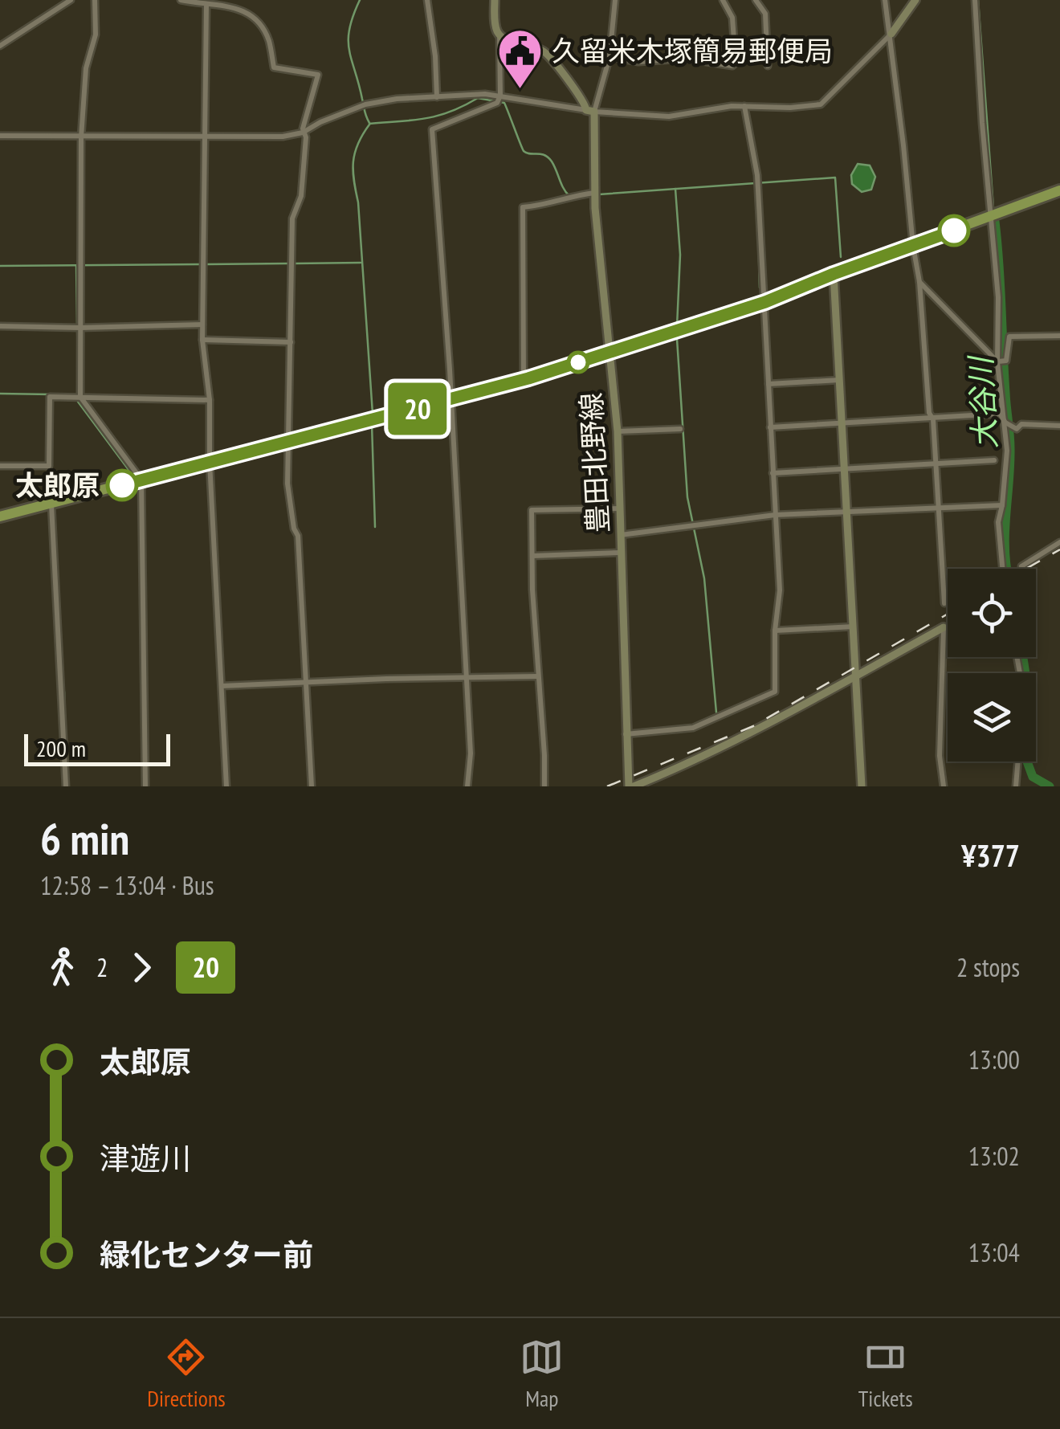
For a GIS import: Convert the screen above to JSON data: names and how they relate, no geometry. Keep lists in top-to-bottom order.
{
  "streets": {
    "street": ["豊田北野線"]
  },
  "water": ["大谷川"],
  "places": {
    "public building": ["久留米木塚簡易郵便局"],
    "other": ["太郎原"]
  },
  "lines": ["bus line 20"],
  "scale_bar": "200 m",
  "page": {
    "on_map": "20",
    "scale": "200 m",
    "heading": ["6 min", "12:58 – 13:04 · Bus", "¥377"],
    "legs": ["2", "20", "2 stops"],
    "list": [
      {
        "name": "太郎原",
        "value": "13:00"
      },
      {
        "name": "津遊川",
        "value": "13:02"
      },
      {
        "name": "緑化センター前",
        "value": "13:04"
      }
    ],
    "tabs": ["Directions", "Map", "Tickets"]
  }
}
